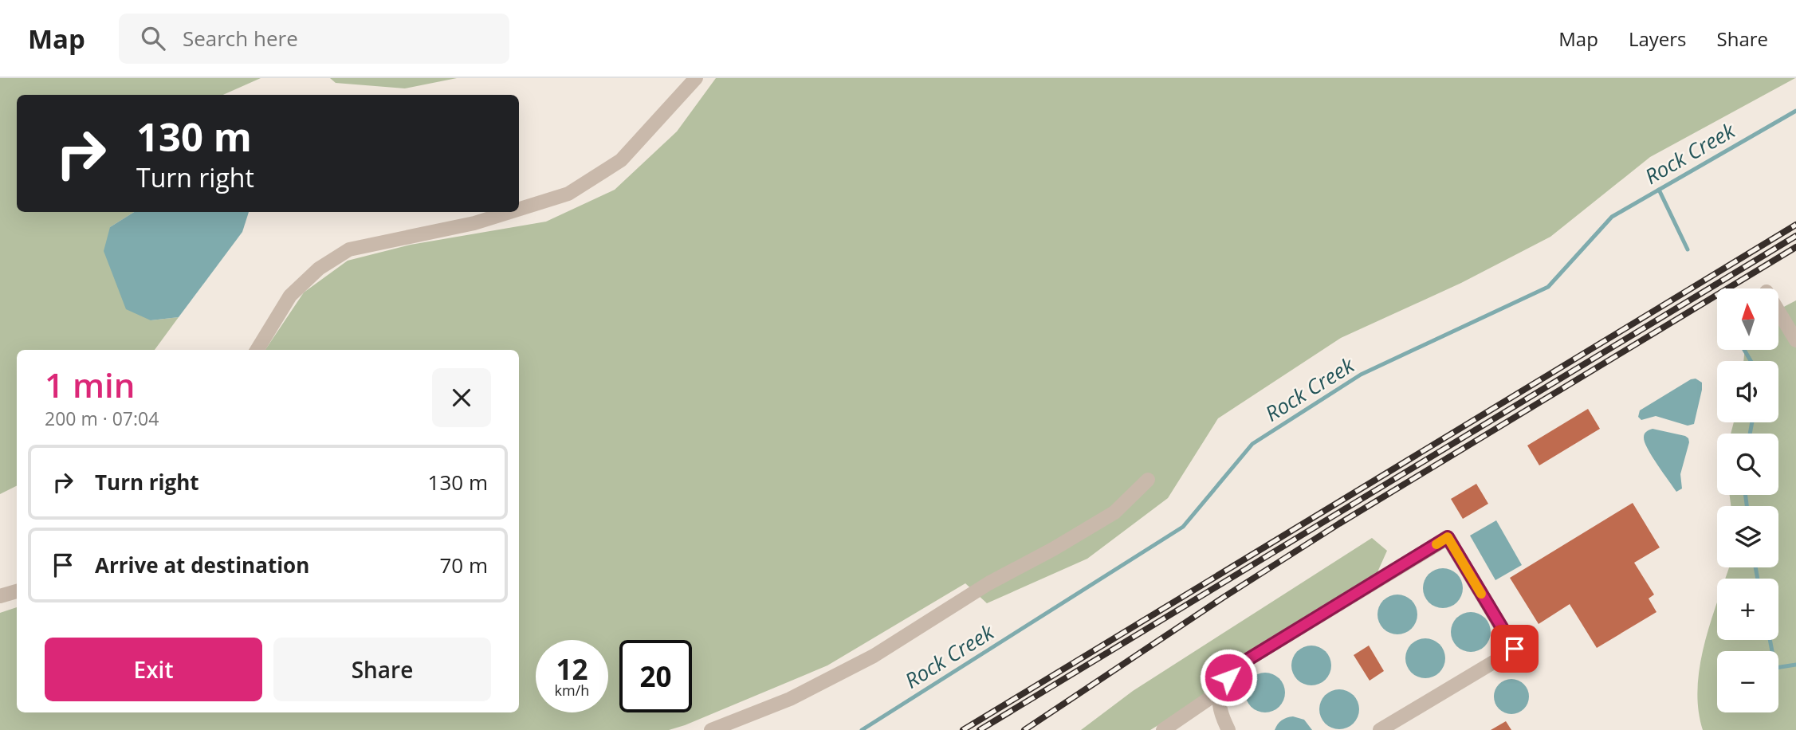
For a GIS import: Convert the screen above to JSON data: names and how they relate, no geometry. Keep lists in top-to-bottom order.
{
  "water": ["Rock Creek"],
  "north": "top",
  "page": {
    "header": "Map",
    "search": "Search here",
    "nav": ["Map", "Layers", "Share"],
    "turn": ["130 m", "Turn right"],
    "map_buttons": ["+", "−"],
    "heading": ["1 min", "200 m · 07:04"],
    "list": [
      {
        "name": "Turn right",
        "value": "130 m"
      },
      {
        "name": "Arrive at destination",
        "value": "70 m"
      }
    ],
    "buttons": ["Exit", "Share"],
    "speed": "12 km/h",
    "limit": "20"
  }
}
